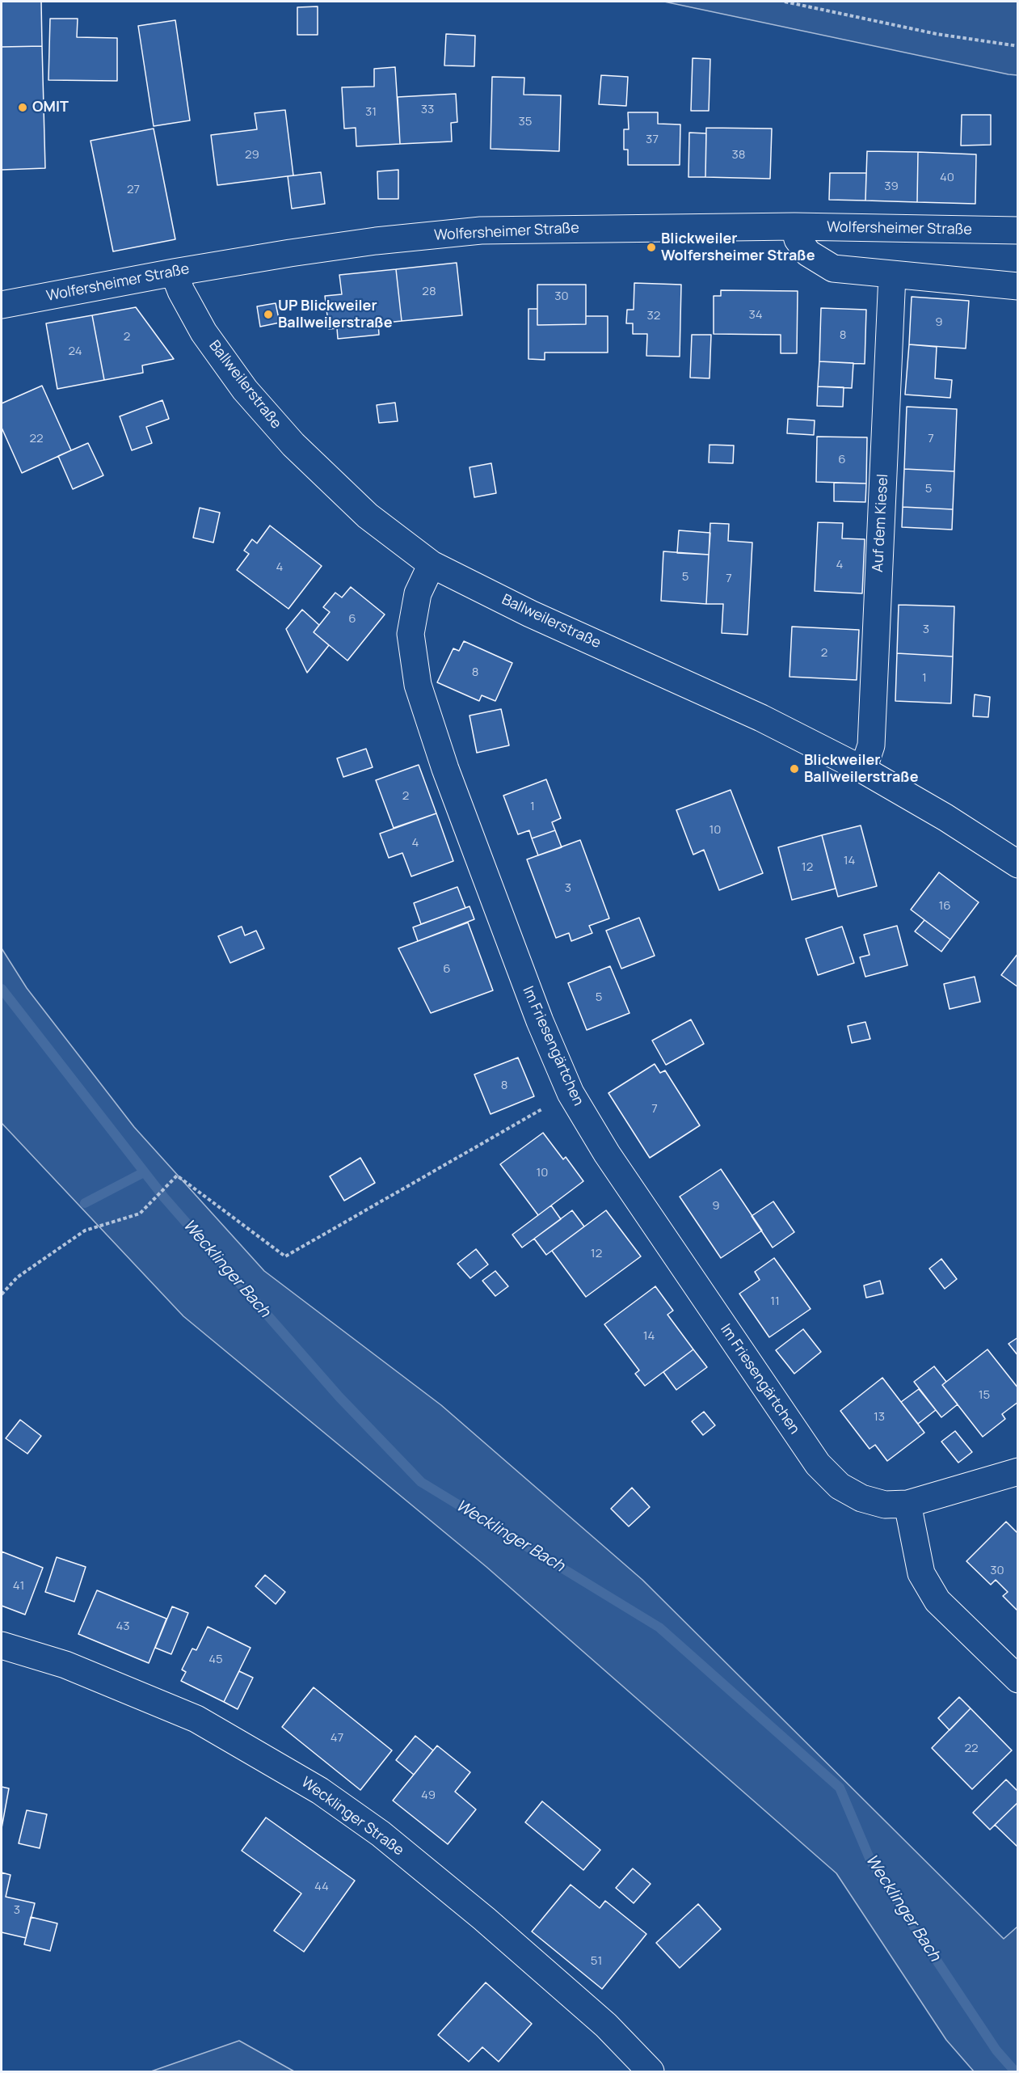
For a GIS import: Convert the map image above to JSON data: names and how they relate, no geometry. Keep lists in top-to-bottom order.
{
  "streets": {
    "street": [
      "Wolfersheimer Straße",
      "Ballweilerstraße",
      "Auf dem Kiesel",
      "Im Friesengärtchen",
      "Wecklinger Straße"
    ]
  },
  "crossings": [
    ["Wolfersheimer Straße", "Ballweilerstraße"],
    ["Ballweilerstraße", "Auf dem Kiesel"],
    ["Ballweilerstraße", "Im Friesengärtchen"]
  ],
  "water": ["Wecklinger Bach"],
  "places": [
    "OMIT",
    "Blickweiler Wolfersheimer Straße",
    "UP Blickweiler Ballweilerstraße",
    "Blickweiler Ballweilerstraße"
  ],
  "house_numbers": [
    "33",
    "31",
    "35",
    "37",
    "29",
    "38",
    "40",
    "39",
    "27",
    "28",
    "30",
    "34",
    "32",
    "9",
    "8",
    "2",
    "24",
    "22",
    "7",
    "6",
    "5",
    "4",
    "4",
    "5",
    "7",
    "6",
    "3",
    "2",
    "8",
    "1",
    "2",
    "1",
    "10",
    "4",
    "14",
    "12",
    "3",
    "16",
    "6",
    "5",
    "8",
    "7",
    "10",
    "9",
    "12",
    "11",
    "14",
    "15",
    "13",
    "30",
    "41",
    "43",
    "45",
    "47",
    "22",
    "49",
    "44",
    "3",
    "51"
  ]
}
